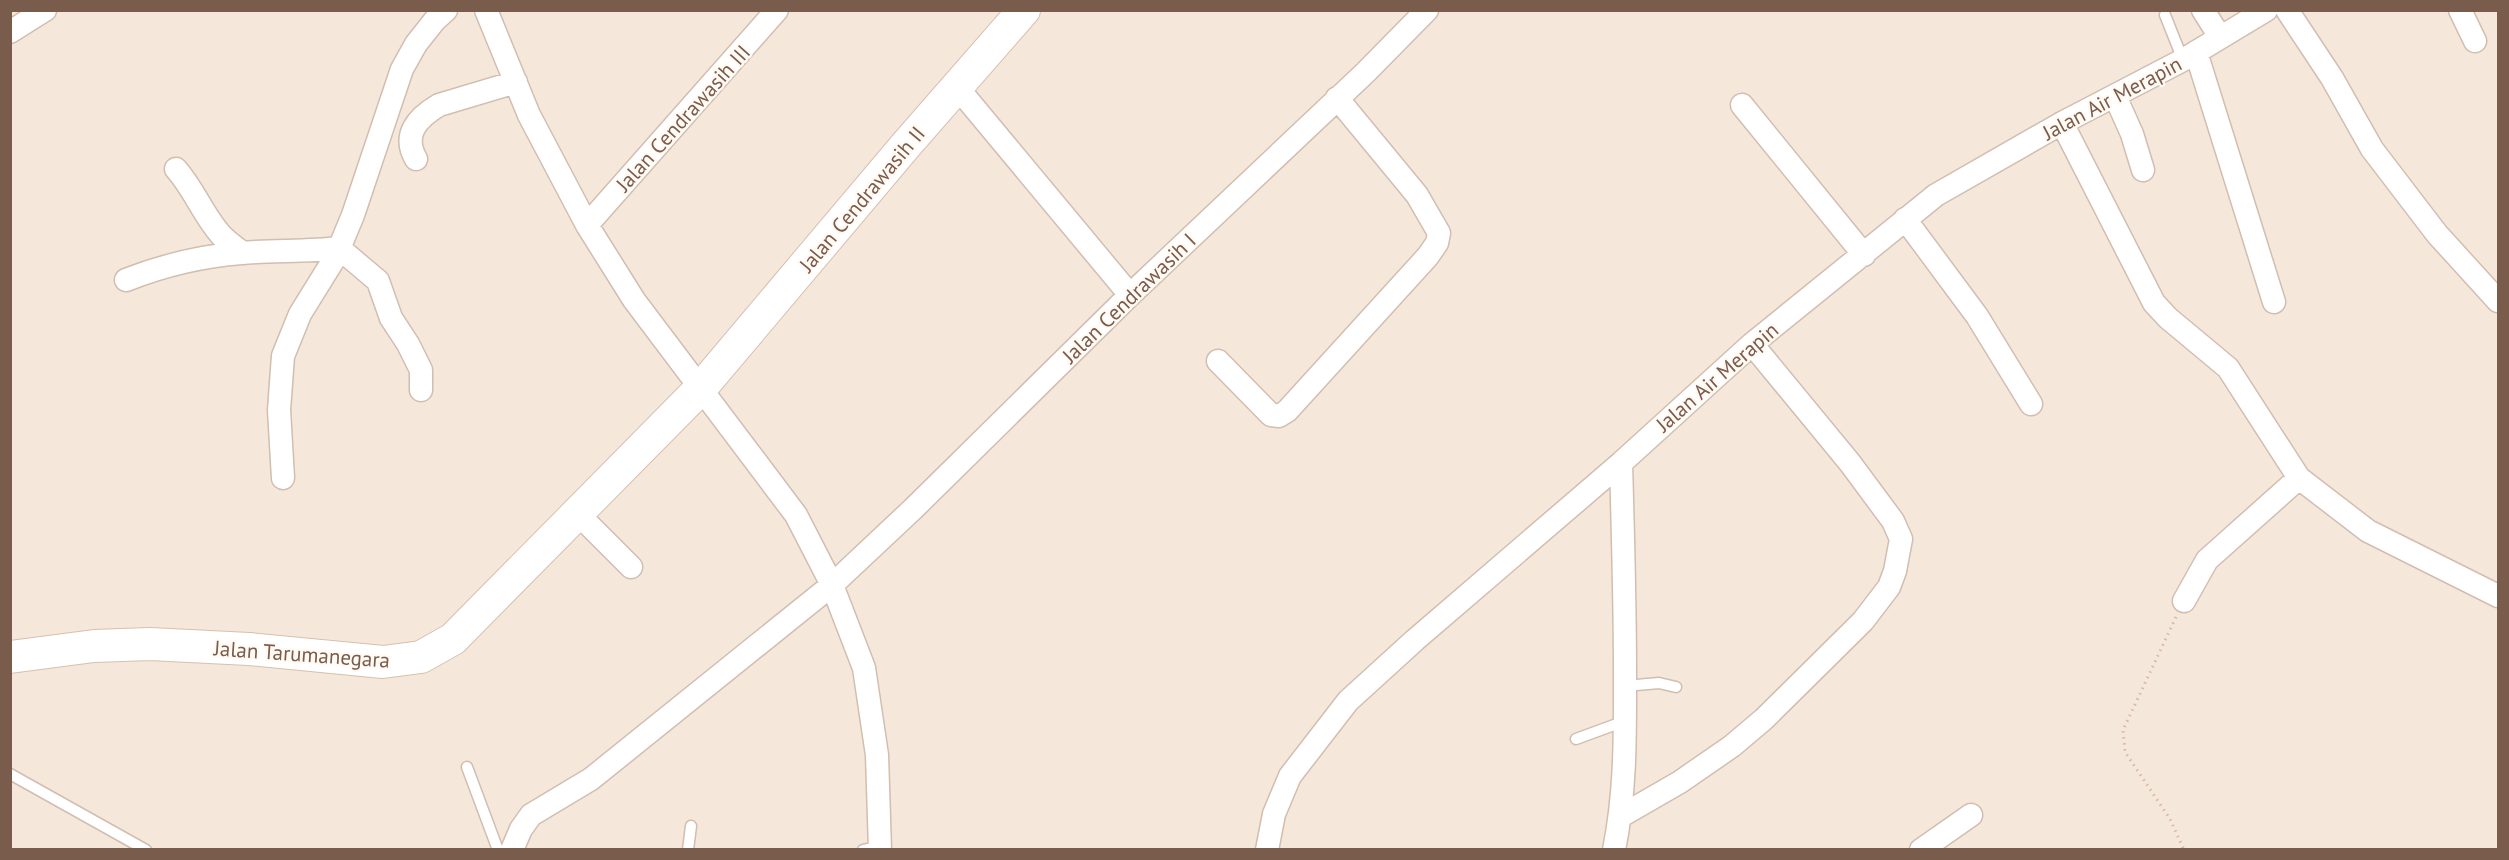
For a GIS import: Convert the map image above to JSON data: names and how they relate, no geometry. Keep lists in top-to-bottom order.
{
  "streets": {
    "street": [
      "Jalan Air Merapin",
      "Jalan Cendrawasih III",
      "Jalan Cendrawasih II",
      "Jalan Cendrawasih I",
      "Jalan Tarumanegara"
    ]
  },
  "crossings": [
    ["Jalan Cendrawasih II", "Jalan Tarumanegara"]
  ]
}
